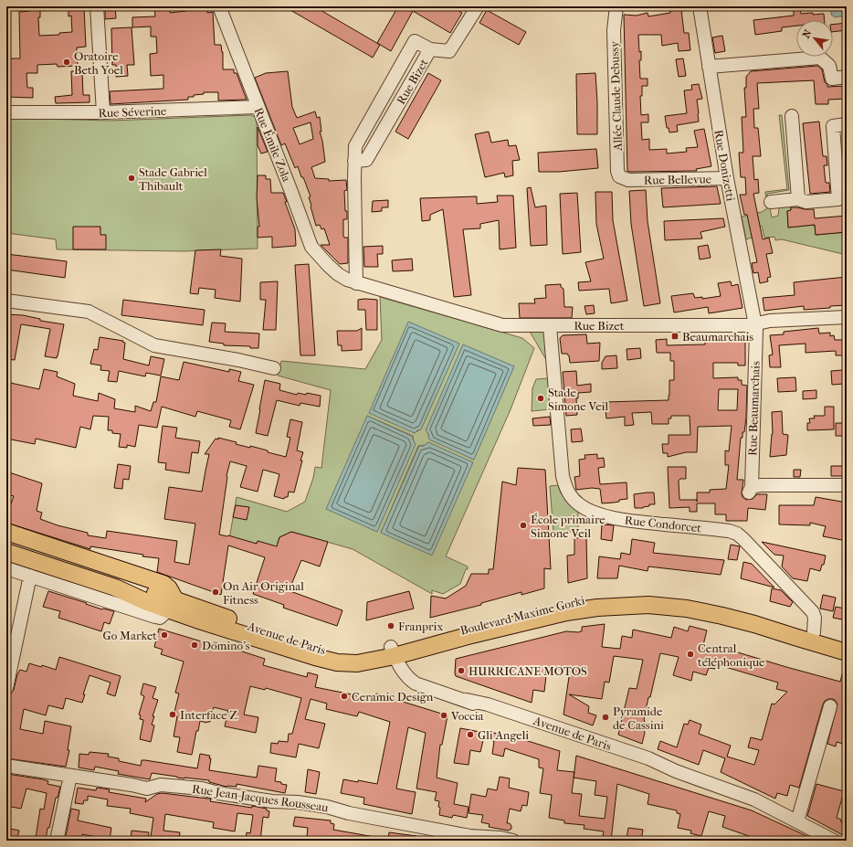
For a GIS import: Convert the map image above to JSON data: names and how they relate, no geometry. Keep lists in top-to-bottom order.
{
  "streets": {
    "main road": ["Boulevard Maxime Gorki", "Avenue de Paris"],
    "street": [
      "Rue Bizet",
      "Allée Claude Debussy",
      "Rue Séverine",
      "Rue Émile Zola",
      "Rue Donizetti",
      "Rue Bellevue",
      "Rue Beaumarchais",
      "Rue Condorcet",
      "Rue Jean-Jacques Rousseau"
    ]
  },
  "crossings": [
    ["Rue Bizet", "Rue Émile Zola"],
    ["Rue Bizet", "Rue Donizetti"],
    ["Rue Bizet", "Rue Beaumarchais"],
    ["Rue Bizet", "Rue Condorcet"],
    ["Allée Claude Debussy", "Rue Bellevue"],
    ["Rue Séverine", "Rue Émile Zola"],
    ["Rue Donizetti", "Rue Bellevue"],
    ["Rue Donizetti", "Rue Beaumarchais"],
    ["Rue Condorcet", "Boulevard Maxime Gorki"],
    ["Boulevard Maxime Gorki", "Avenue de Paris"]
  ],
  "places": {
    "other": [
      "Oratoire Beth Yoel",
      "Stade Gabriel Thibault",
      "Stade Simone Veil",
      "École primaire Simone Veil",
      "On Air Original Fitness",
      "Franprix",
      "Go Market",
      "Domino's",
      "Central téléphonique",
      "HURRICANE MOTOS",
      "Ceramic Design",
      "Interface Z",
      "Voccia",
      "Pyramide de Cassini",
      "Gli Angeli"
    ],
    "transit": ["Beaumarchais"]
  },
  "north": "top left"
}
